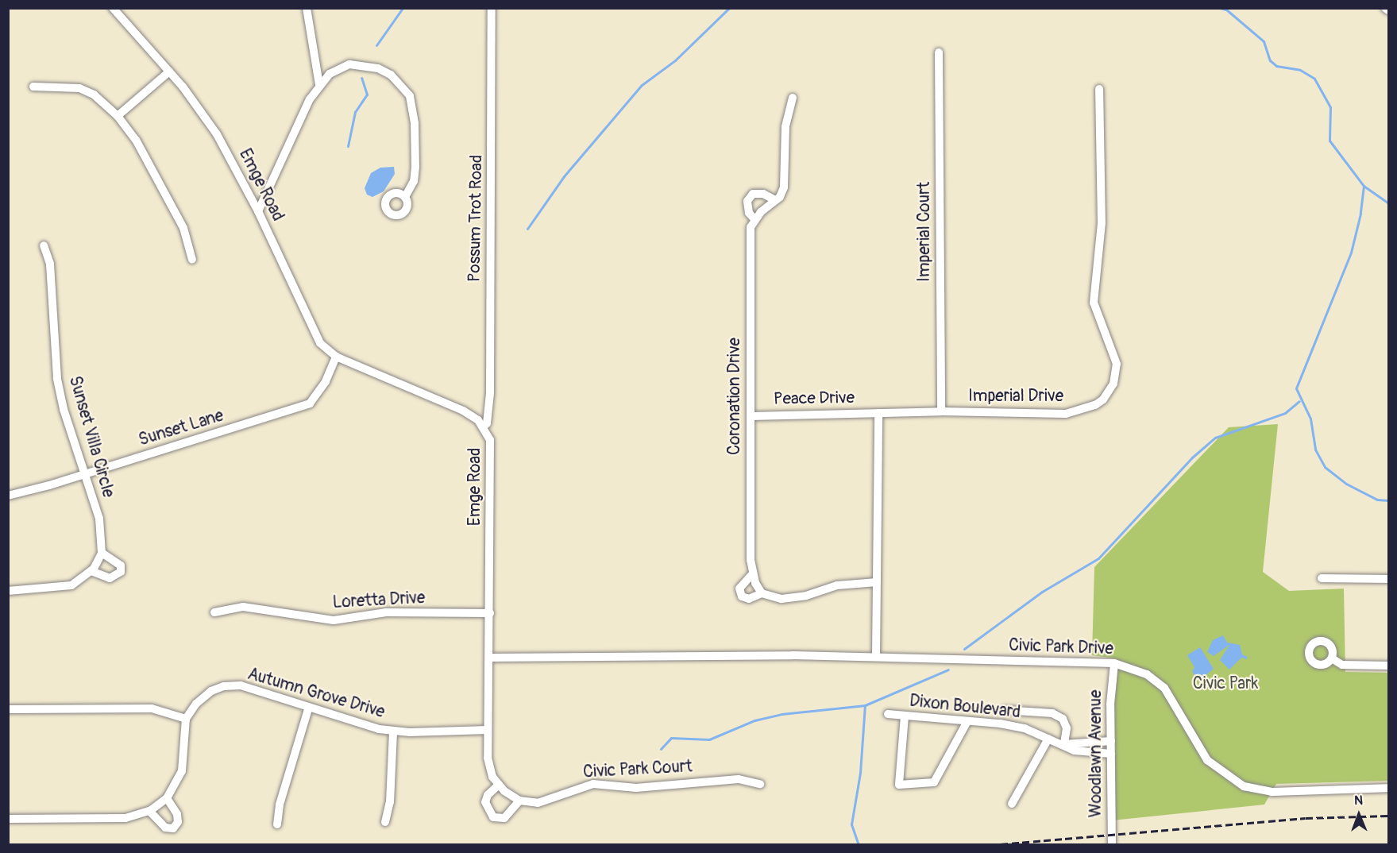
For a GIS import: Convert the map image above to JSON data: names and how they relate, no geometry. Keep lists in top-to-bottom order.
{
  "streets": {
    "street": [
      "Emge Road",
      "Possum Trot Road",
      "Imperial Court",
      "Coronation Drive",
      "Imperial Drive",
      "Peace Drive",
      "Sunset Lane",
      "Sunset Villa Circle",
      "Loretta Drive",
      "Civic Park Drive",
      "Autumn Grove Drive",
      "Dixon Boulevard",
      "Woodlawn Avenue",
      "Civic Park Court"
    ]
  },
  "crossings": [
    ["Emge Road", "Possum Trot Road"],
    ["Emge Road", "Sunset Lane"],
    ["Emge Road", "Loretta Drive"],
    ["Imperial Court", "Imperial Drive"],
    ["Coronation Drive", "Peace Drive"],
    ["Imperial Drive", "Peace Drive"],
    ["Sunset Lane", "Sunset Villa Circle"],
    ["Civic Park Drive", "Woodlawn Avenue"],
    ["Dixon Boulevard", "Woodlawn Avenue"]
  ],
  "parks": ["Civic Park"],
  "north": "top"
}
